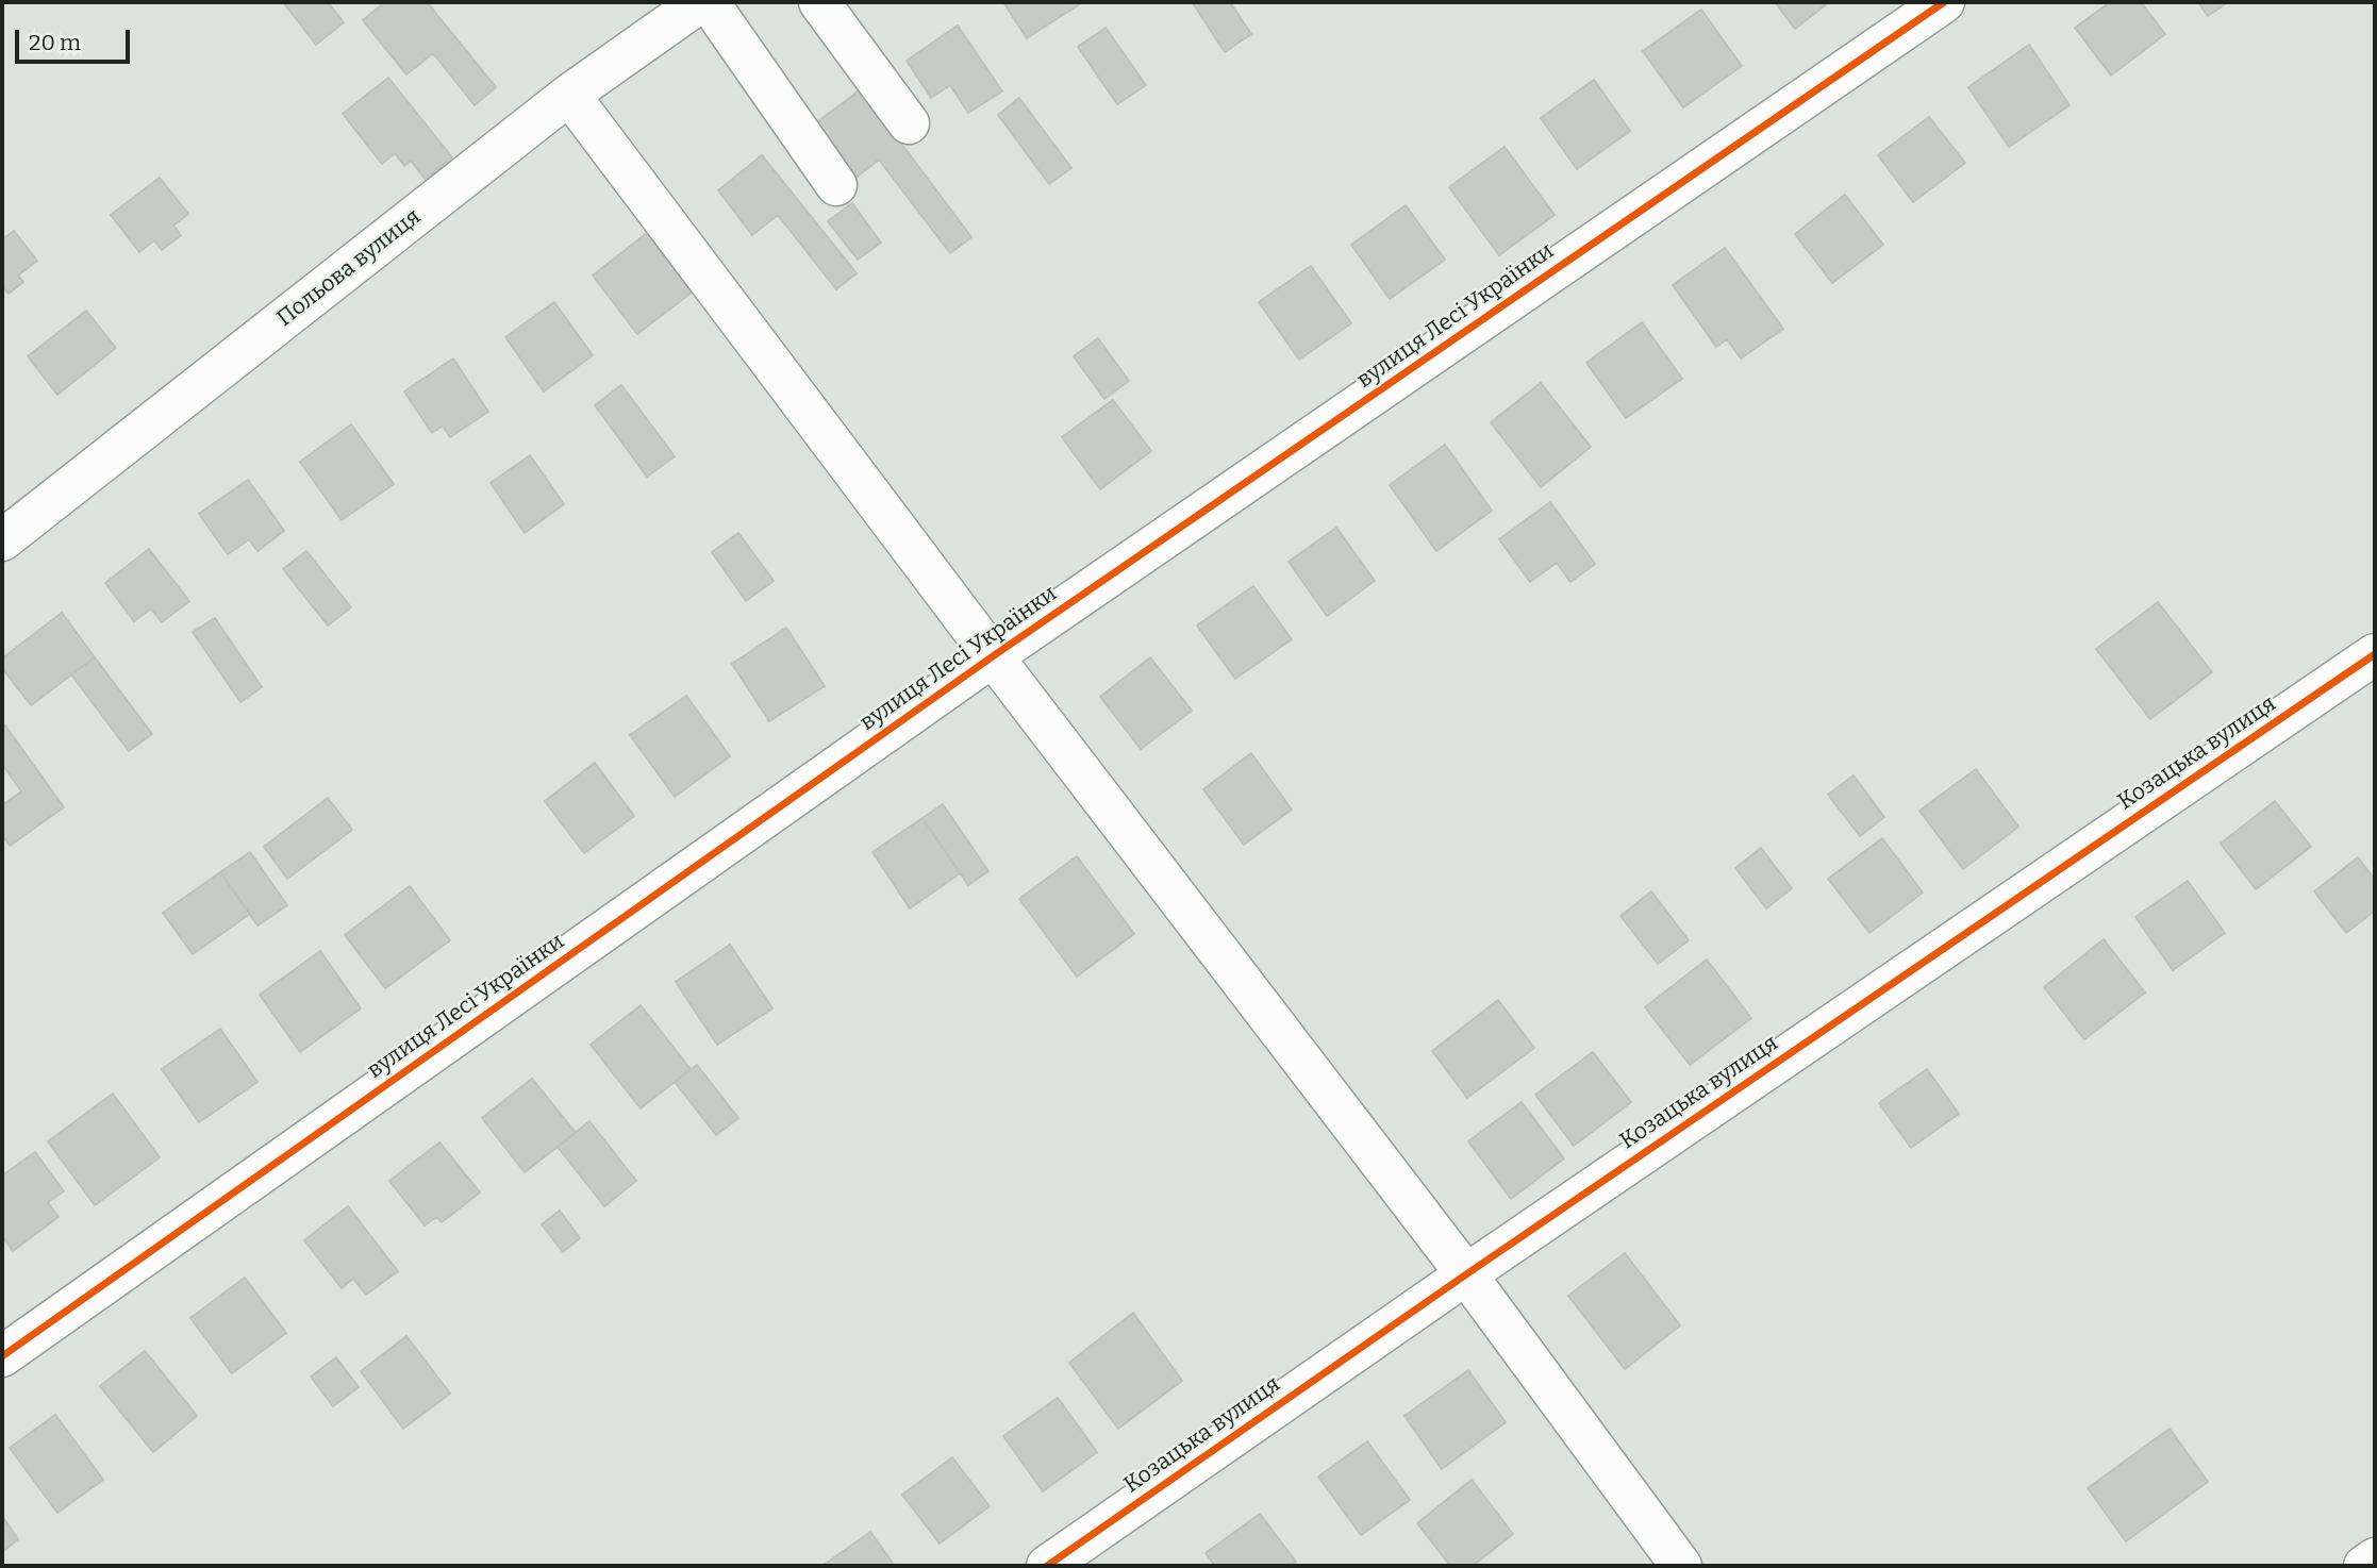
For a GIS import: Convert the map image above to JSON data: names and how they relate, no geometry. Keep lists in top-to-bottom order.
{
  "streets": {
    "street": ["Польова вулиця", "вулиця Лесі Українки", "Козацька вулиця"]
  },
  "scale_bar": "20 m"
}
